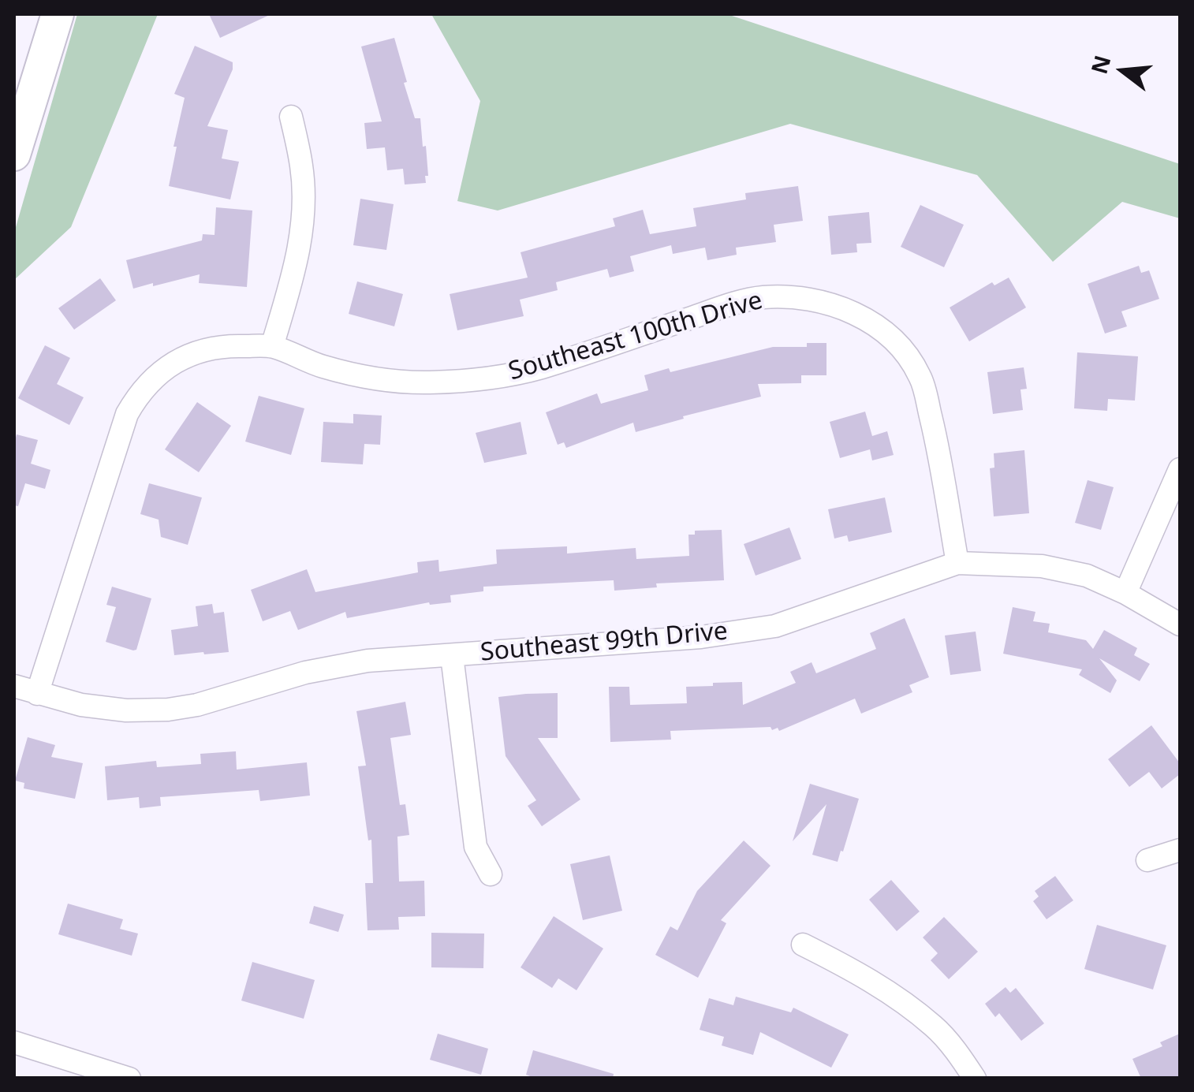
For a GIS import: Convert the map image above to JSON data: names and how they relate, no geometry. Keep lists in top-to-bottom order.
{
  "streets": {
    "street": ["Southeast 100th Drive", "Southeast 99th Drive"]
  },
  "crossings": [
    ["Southeast 100th Drive", "Southeast 99th Drive"]
  ],
  "north": "left"
}
